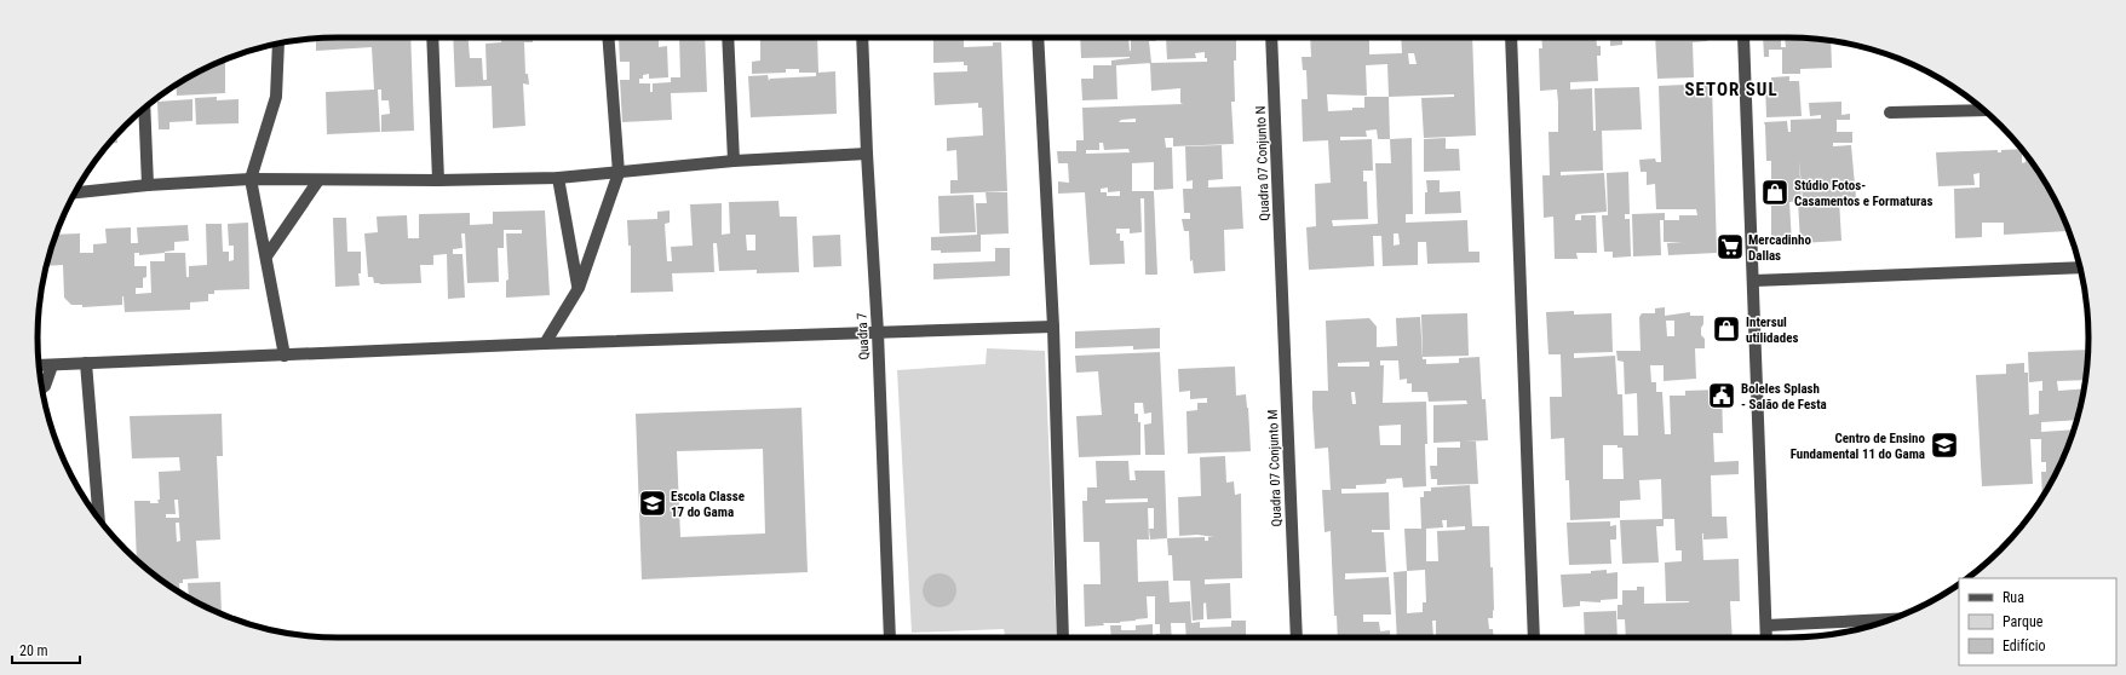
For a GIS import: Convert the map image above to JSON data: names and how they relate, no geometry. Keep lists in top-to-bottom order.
{
  "streets": {
    "street": ["Quadra 07 Conjunto N", "Quadra 7", "Quadra 07 Conjunto M"]
  },
  "crossings": [
    ["Quadra 07 Conjunto N", "Quadra 07 Conjunto M"]
  ],
  "districts": ["SETOR SUL"],
  "places": {
    "shop": ["Stúdio Fotos- Casamentos e Formaturas", "Intersul utilidades"],
    "supermarket": ["Mercadinho Dallas"],
    "public building": ["Boleles Splash - Salão de Festa"],
    "school or university": ["Centro de Ensino Fundamental 11 do Gama", "Escola Classe 17 do Gama"]
  },
  "legend": ["Rua", "Parque", "Edifício"],
  "scale_bar": "20 m"
}
